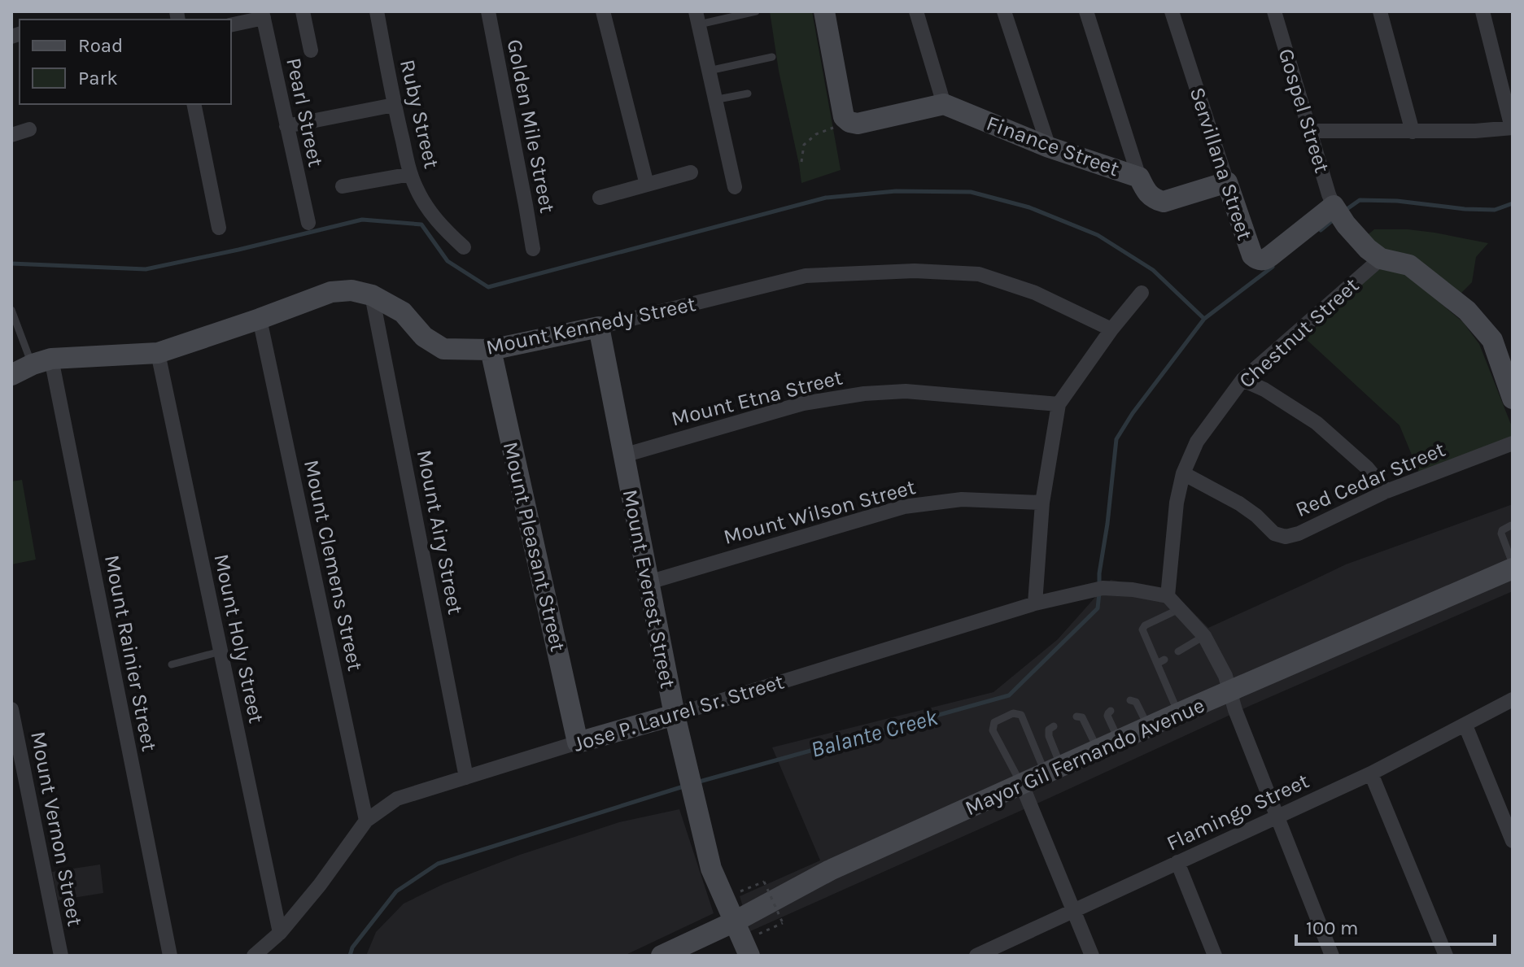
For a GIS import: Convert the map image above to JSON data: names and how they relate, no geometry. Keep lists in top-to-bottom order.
{
  "streets": {
    "street": [
      "Gospel Street",
      "Pearl Street",
      "Ruby Street",
      "Golden Mile Street",
      "Finance Street",
      "Servillana Street",
      "Mount Kennedy Street",
      "Chestnut Street",
      "Mount Etna Street",
      "Red Cedar Street",
      "Mount Wilson Street",
      "Mount Airy Street",
      "Mount Pleasant Street",
      "Mount Clemens Street",
      "Mount Everest Street",
      "Mount Holy Street",
      "Mount Rainier Street",
      "Jose P. Laurel Sr. Street",
      "Mayor Gil Fernando Avenue",
      "Flamingo Street",
      "Mount Vernon Street"
    ]
  },
  "crossings": [
    ["Gospel Street", "Servillana Street"],
    ["Gospel Street", "Chestnut Street"],
    ["Finance Street", "Servillana Street"],
    ["Servillana Street", "Chestnut Street"],
    ["Mount Kennedy Street", "Mount Airy Street"],
    ["Mount Kennedy Street", "Mount Pleasant Street"],
    ["Mount Kennedy Street", "Mount Clemens Street"],
    ["Mount Kennedy Street", "Mount Everest Street"],
    ["Mount Kennedy Street", "Mount Holy Street"],
    ["Mount Kennedy Street", "Mount Rainier Street"],
    ["Chestnut Street", "Red Cedar Street"],
    ["Chestnut Street", "Jose P. Laurel Sr. Street"],
    ["Mount Etna Street", "Mount Everest Street"],
    ["Mount Wilson Street", "Mount Everest Street"],
    ["Mount Airy Street", "Jose P. Laurel Sr. Street"],
    ["Mount Pleasant Street", "Jose P. Laurel Sr. Street"],
    ["Mount Clemens Street", "Jose P. Laurel Sr. Street"],
    ["Mount Everest Street", "Jose P. Laurel Sr. Street"],
    ["Mount Everest Street", "Mayor Gil Fernando Avenue"],
    ["Mount Holy Street", "Jose P. Laurel Sr. Street"]
  ],
  "water": ["Balante Creek"],
  "legend": ["Road", "Park"],
  "scale_bar": "100 m"
}
